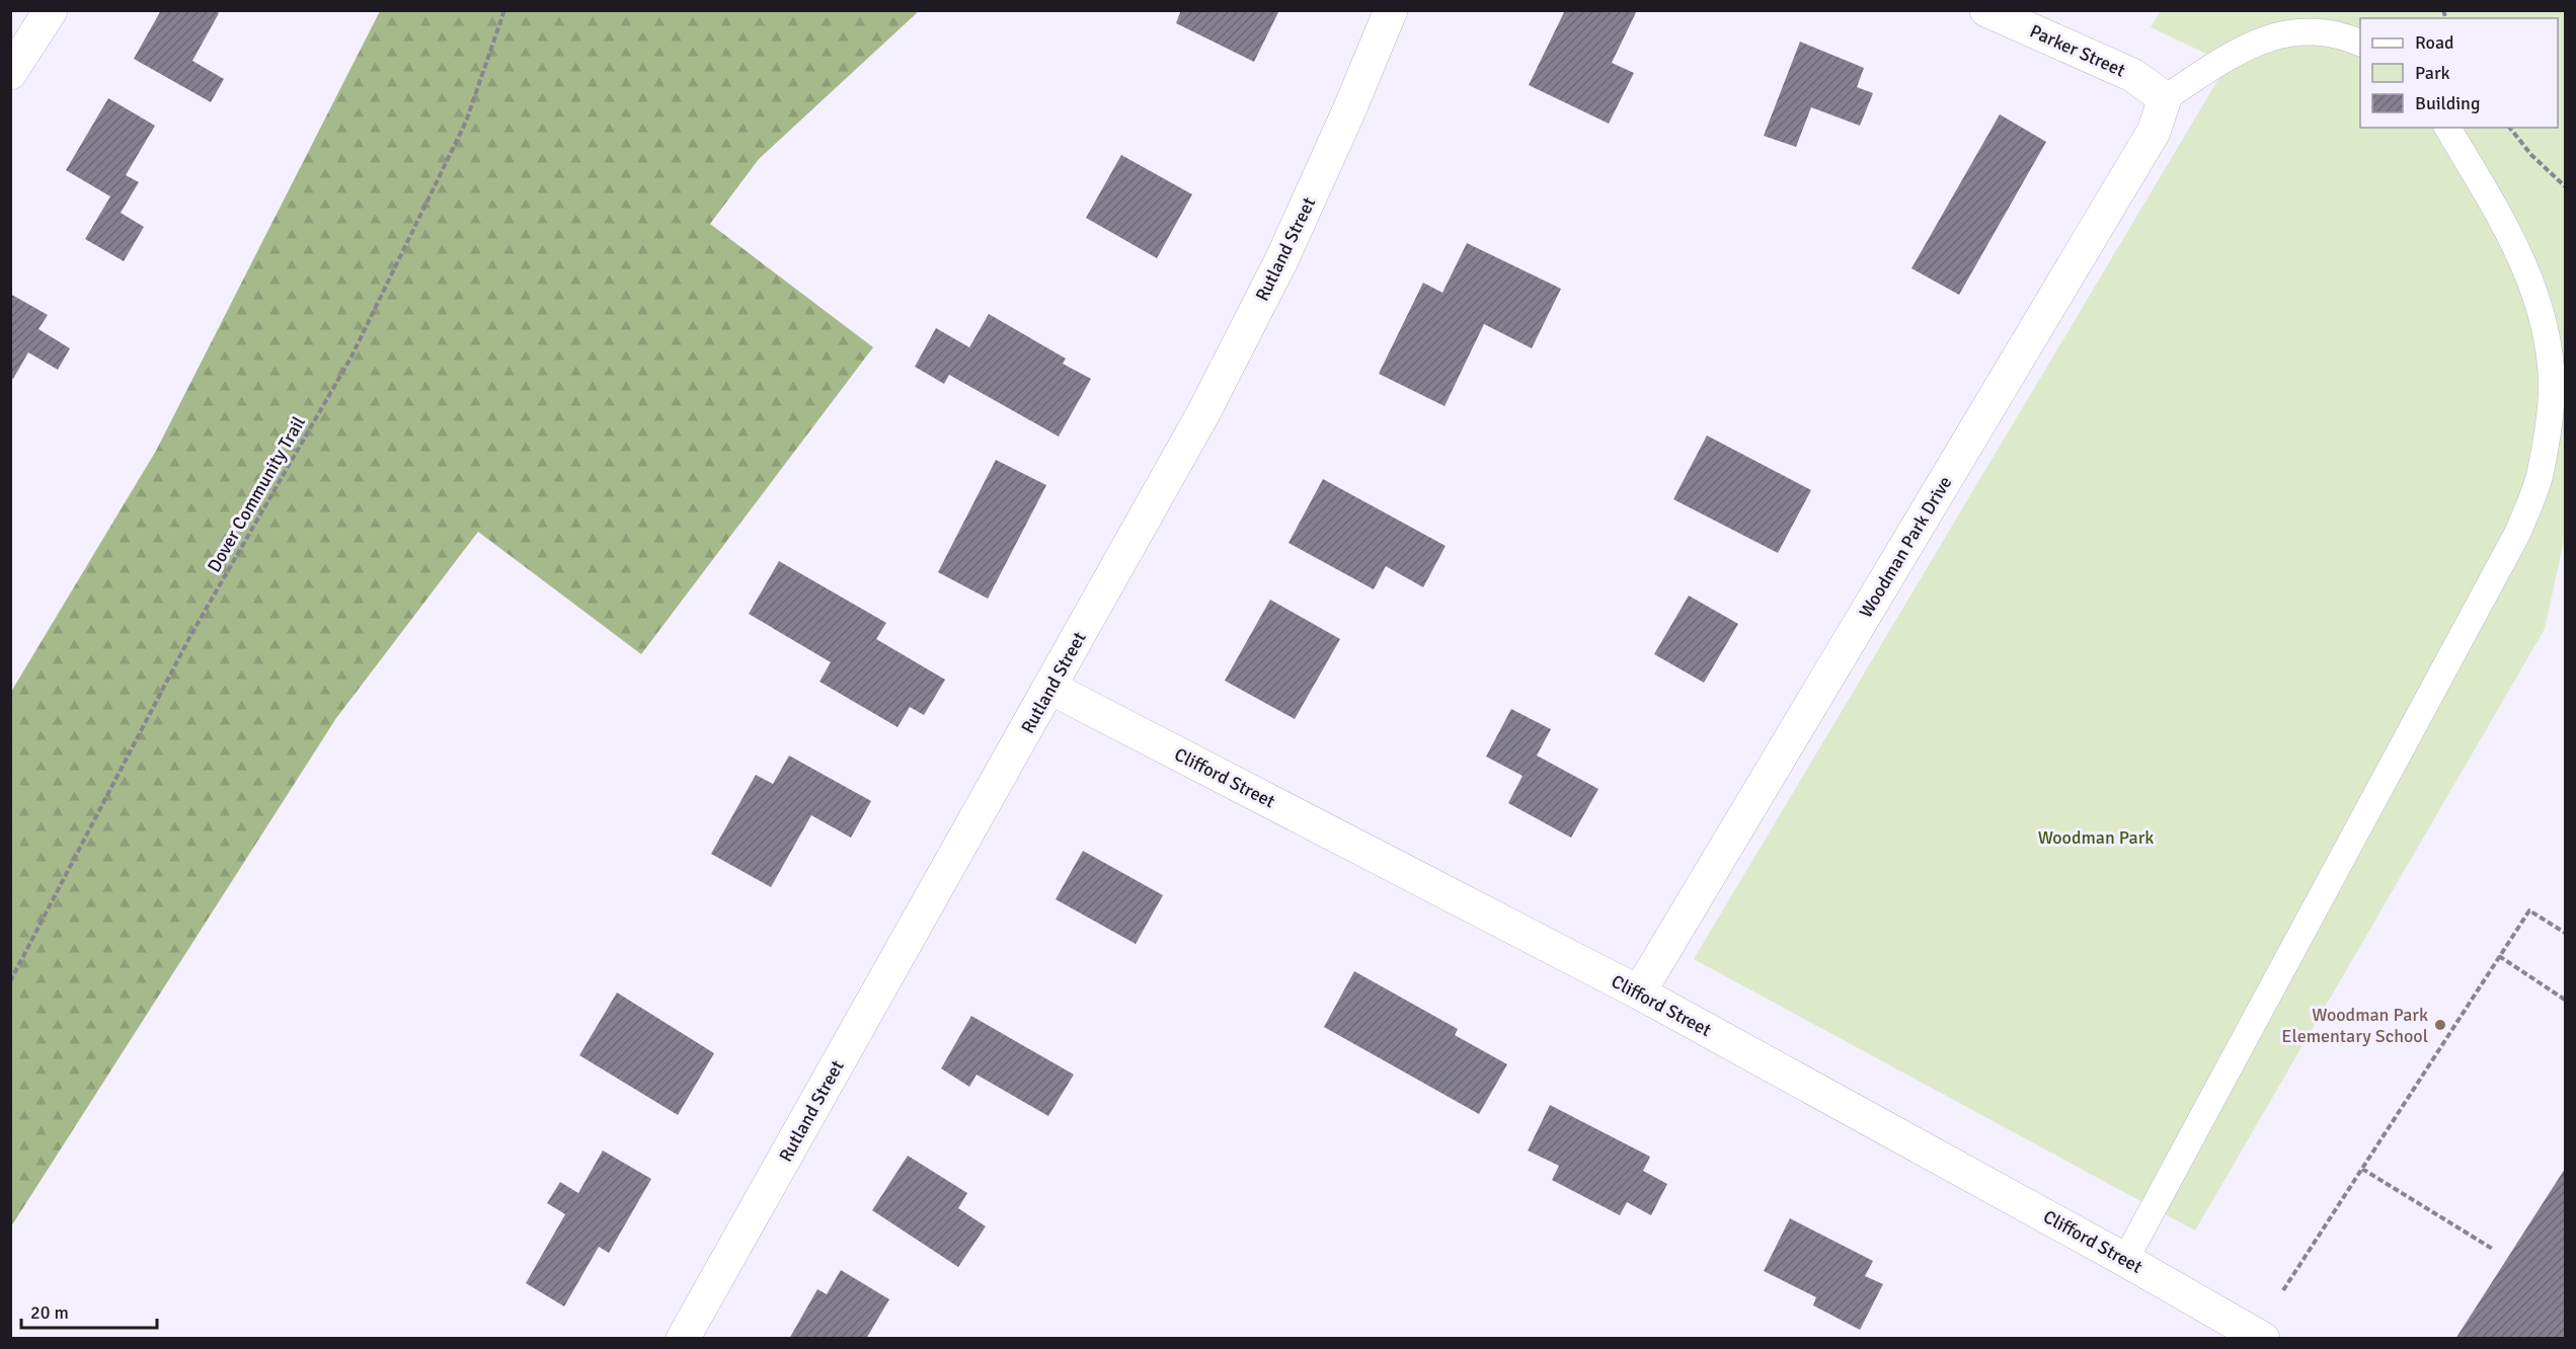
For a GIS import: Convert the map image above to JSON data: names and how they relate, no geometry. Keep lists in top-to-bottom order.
{
  "streets": {
    "street": [
      "Parker Street",
      "Rutland Street",
      "Woodman Park Drive",
      "Clifford Street"
    ],
    "path": ["Dover Community Trail"]
  },
  "crossings": [
    ["Parker Street", "Woodman Park Drive"],
    ["Rutland Street", "Clifford Street"],
    ["Woodman Park Drive", "Clifford Street"]
  ],
  "parks": ["Woodman Park"],
  "places": ["Woodman Park Elementary School"],
  "legend": ["Road", "Park", "Building"],
  "scale_bar": "20 m"
}
